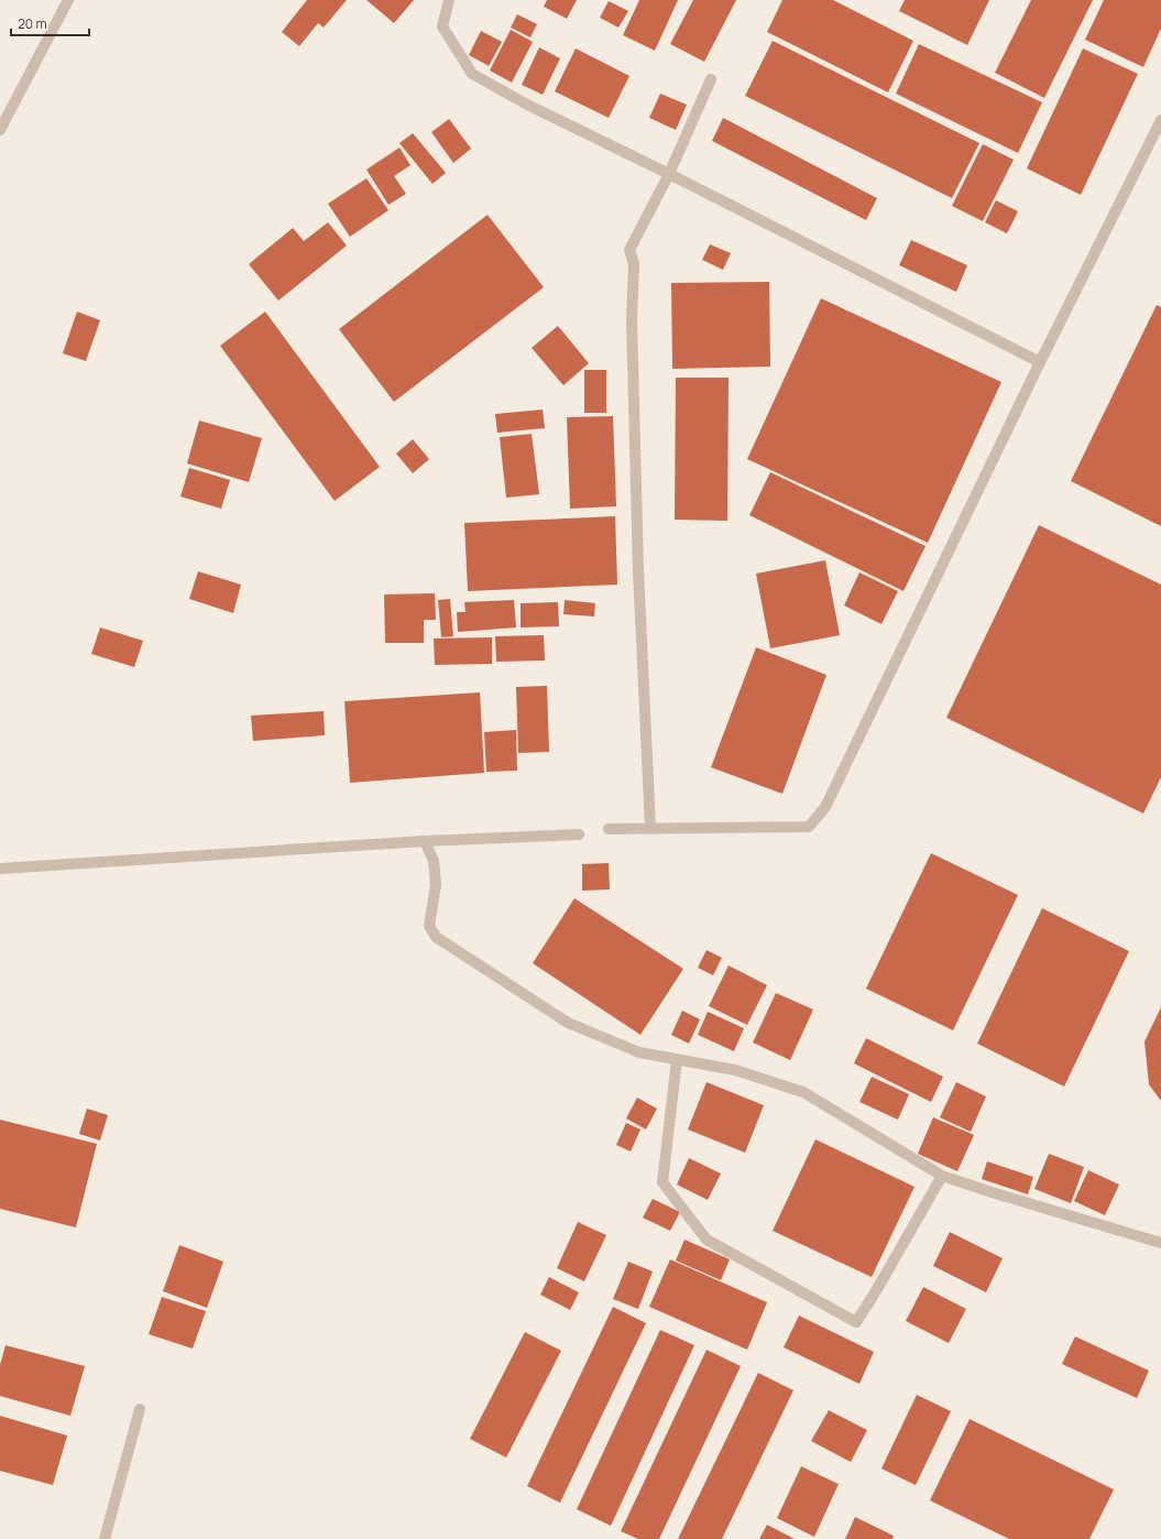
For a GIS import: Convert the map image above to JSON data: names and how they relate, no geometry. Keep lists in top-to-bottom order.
{
  "scale_bar": "20 m"
}
